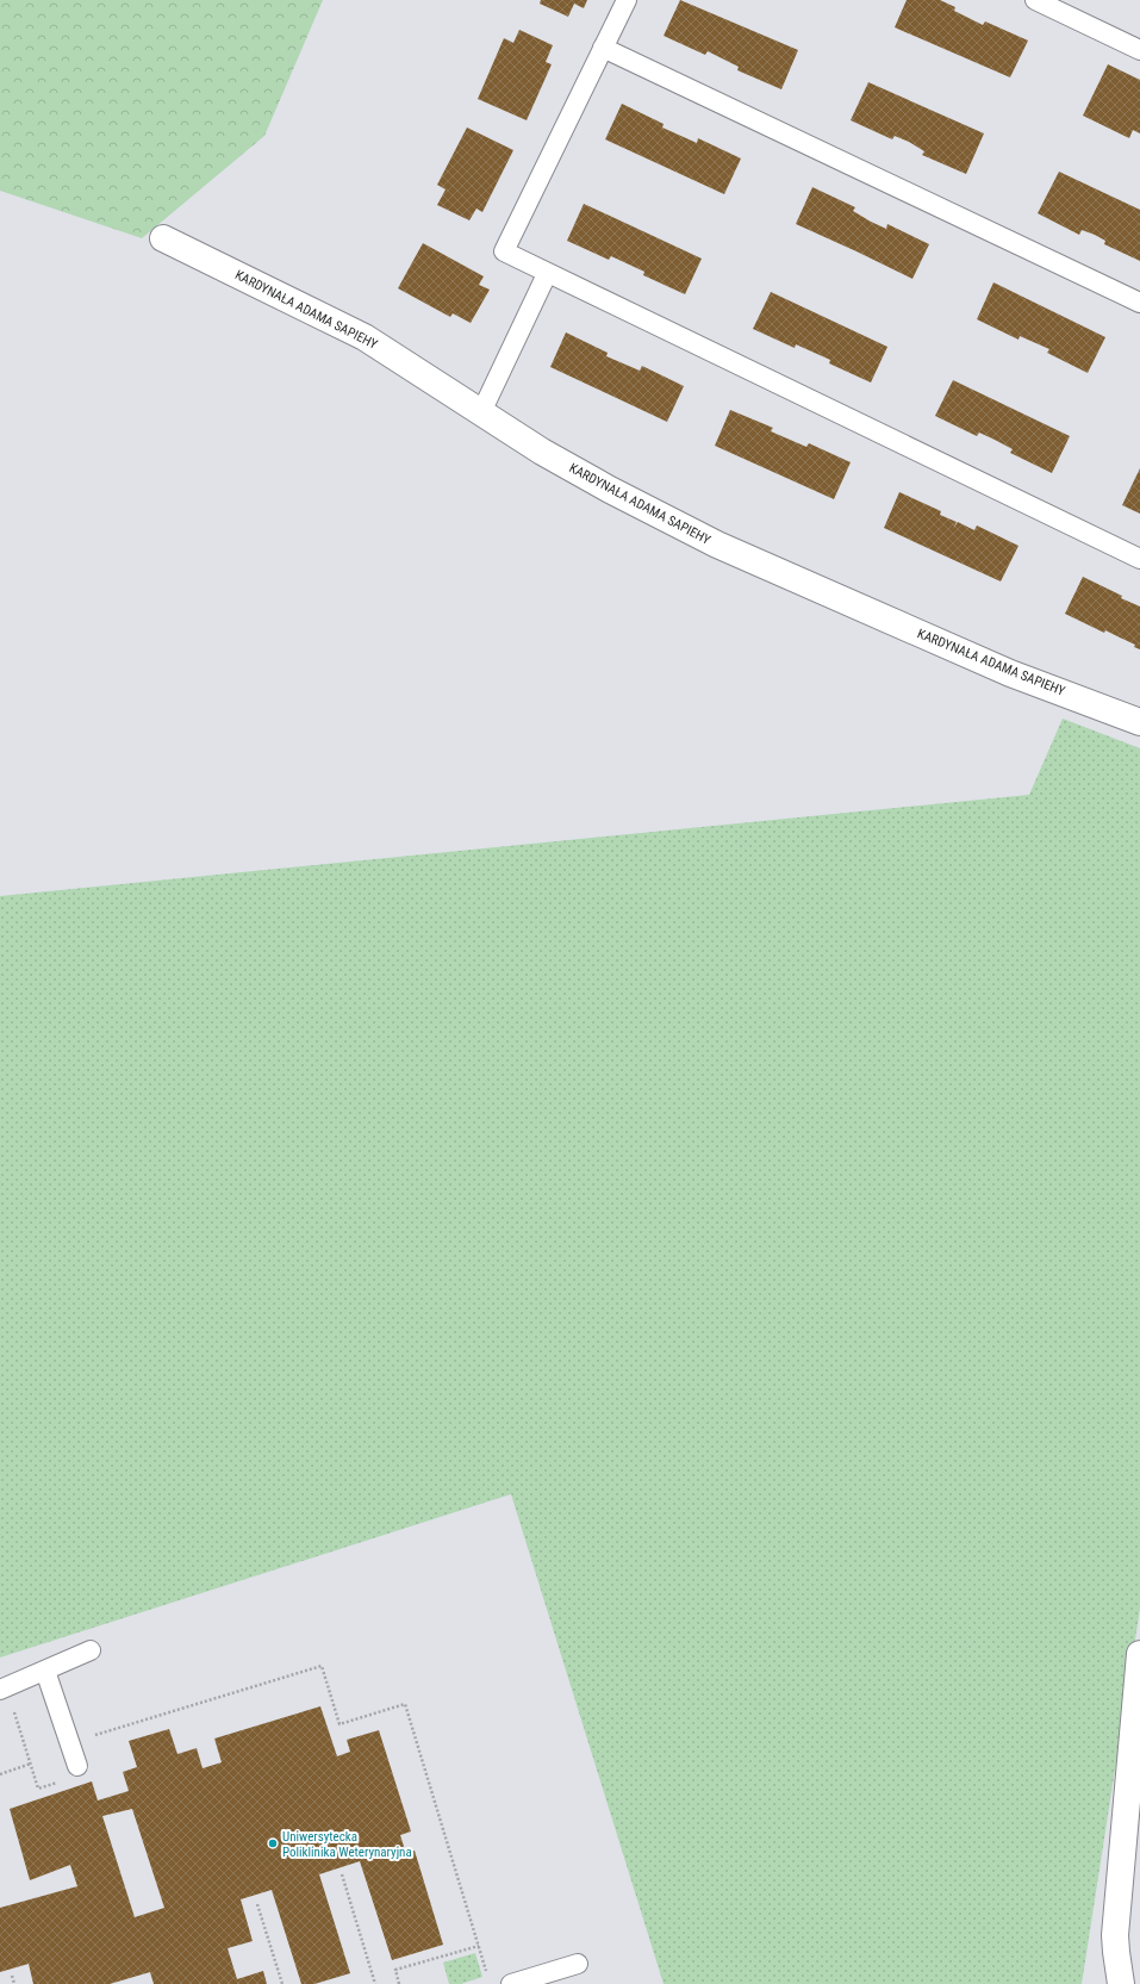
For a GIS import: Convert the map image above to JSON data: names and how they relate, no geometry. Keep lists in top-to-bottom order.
{
  "streets": {
    "street": ["KARDYNAŁA ADAMA SAPIEHY"]
  },
  "places": ["Uniwersytecka Poliklinika Weterynaryjna"]
}
